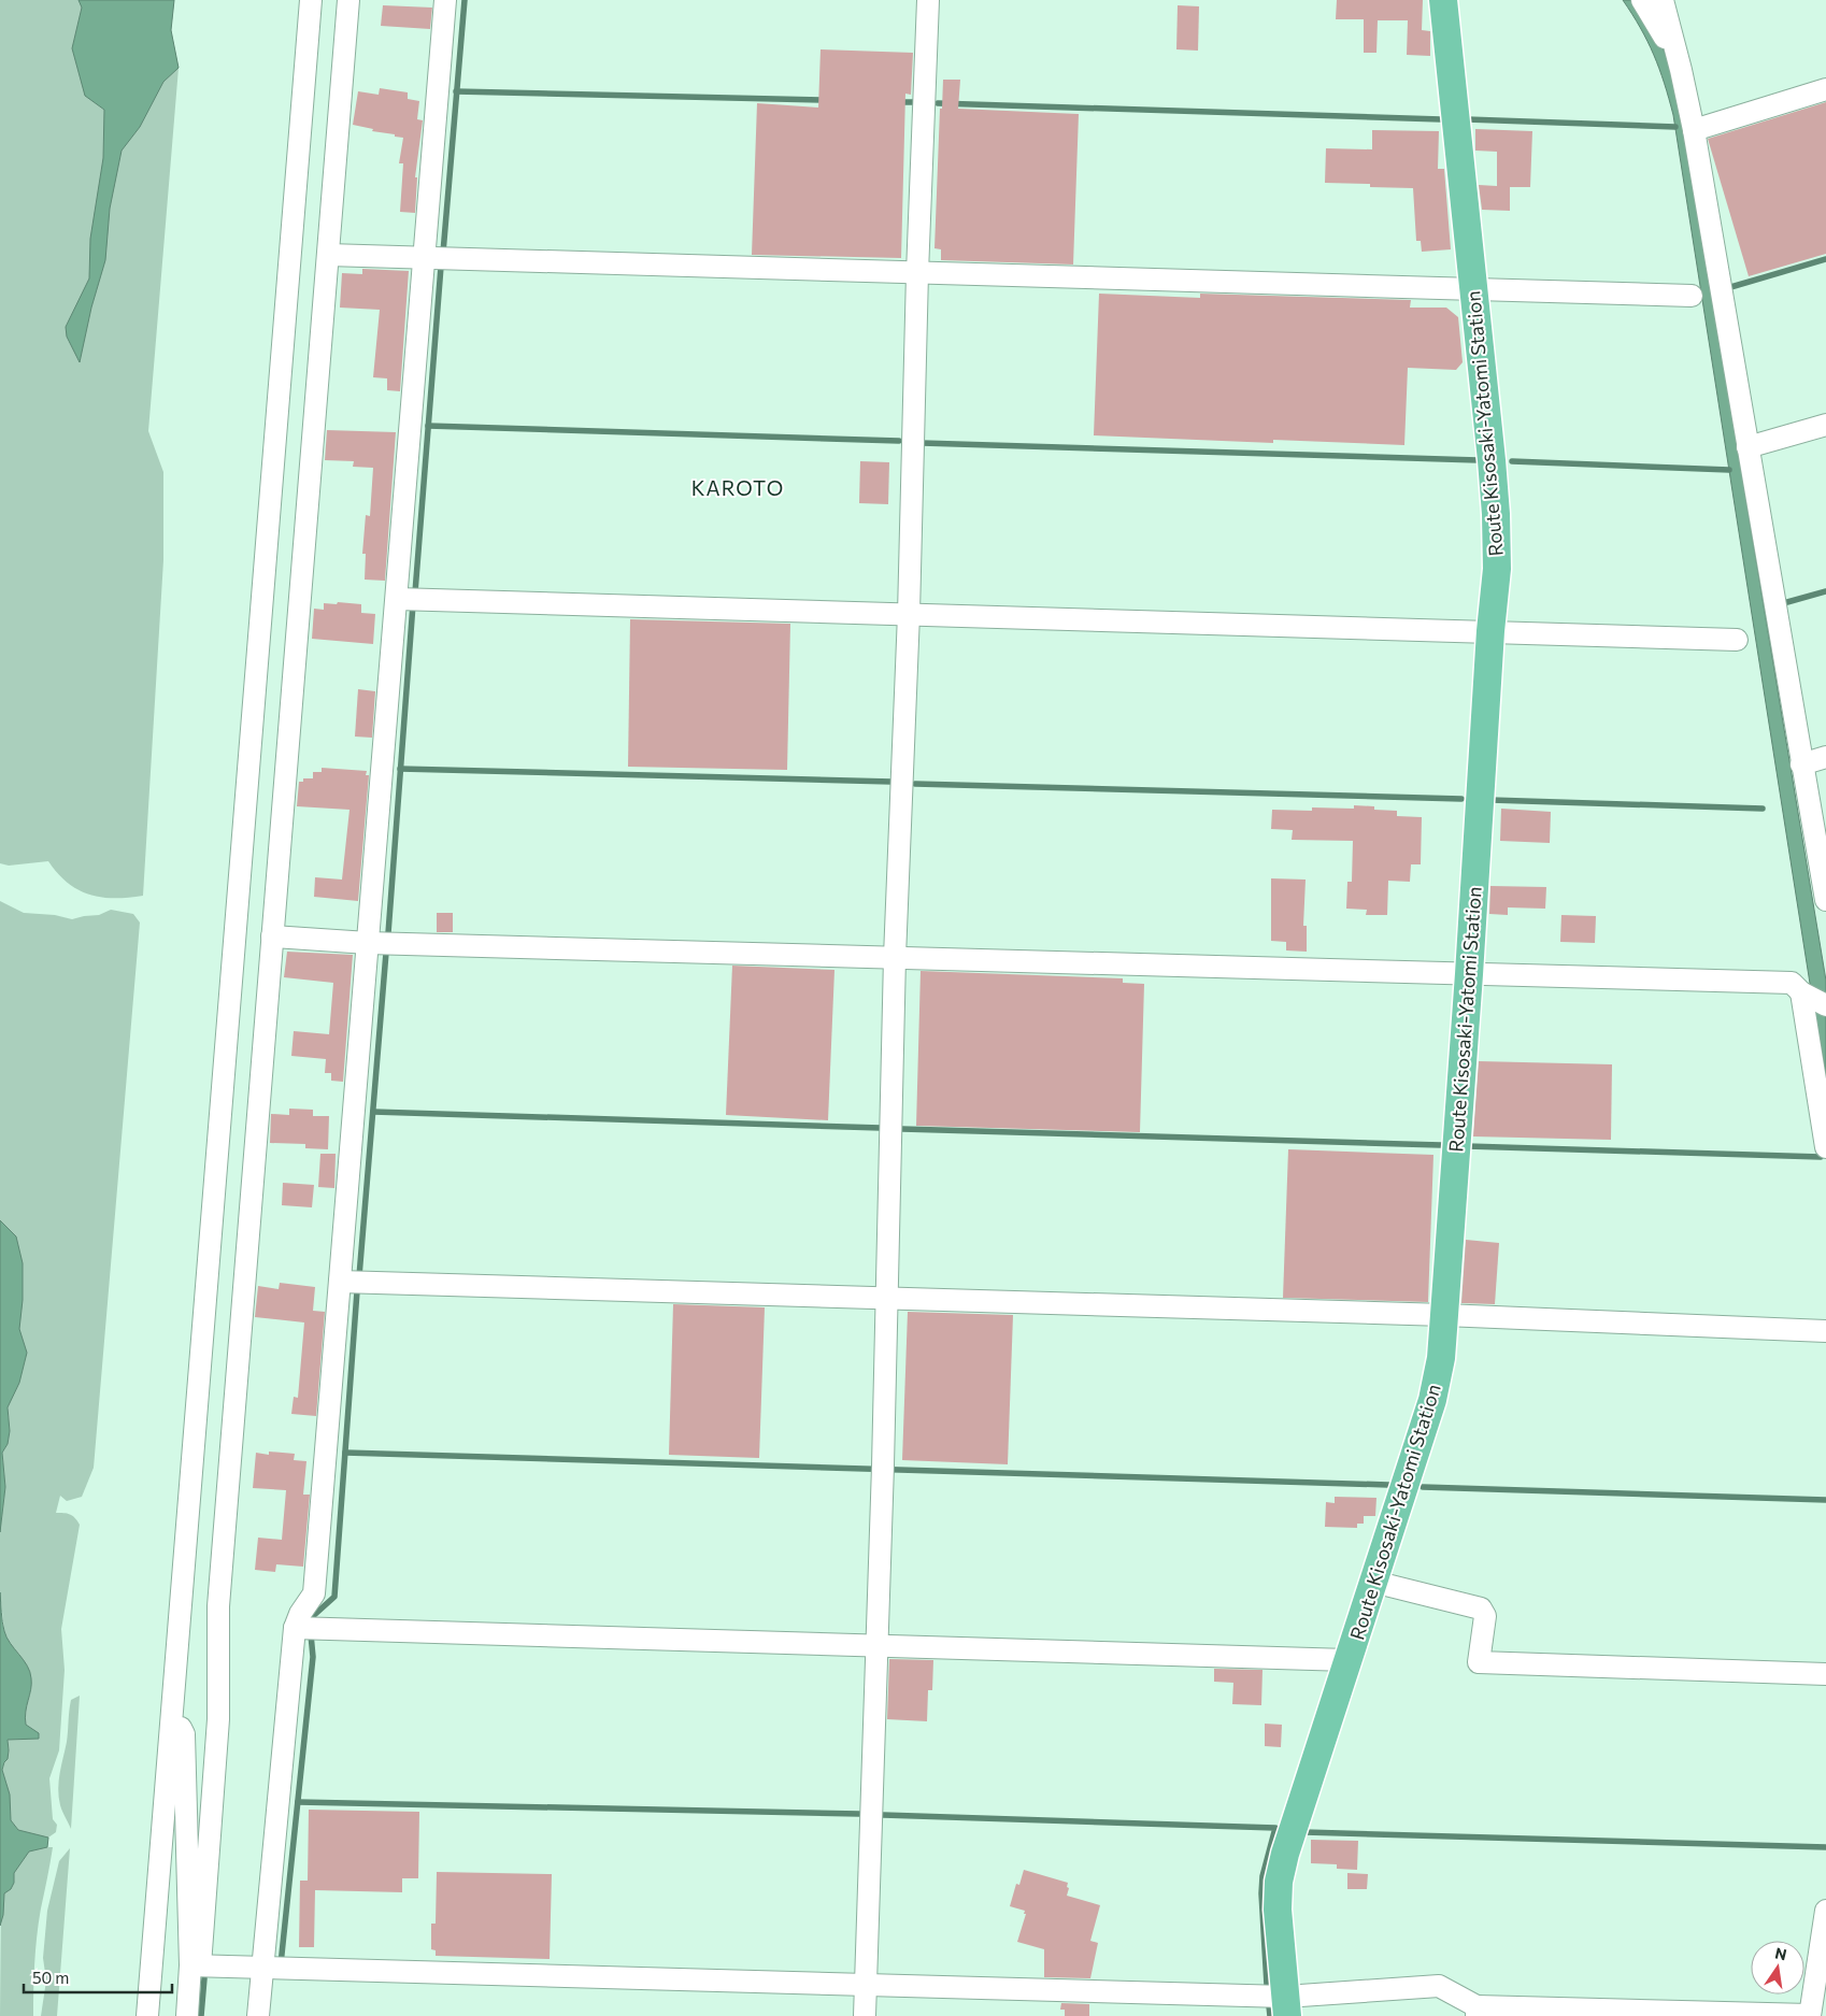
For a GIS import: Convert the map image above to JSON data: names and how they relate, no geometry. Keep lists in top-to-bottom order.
{
  "streets": {
    "main road": ["Route Kisosaki-Yatomi Station"]
  },
  "districts": ["KAROTO"],
  "scale_bar": "50 m",
  "north": "top"
}
